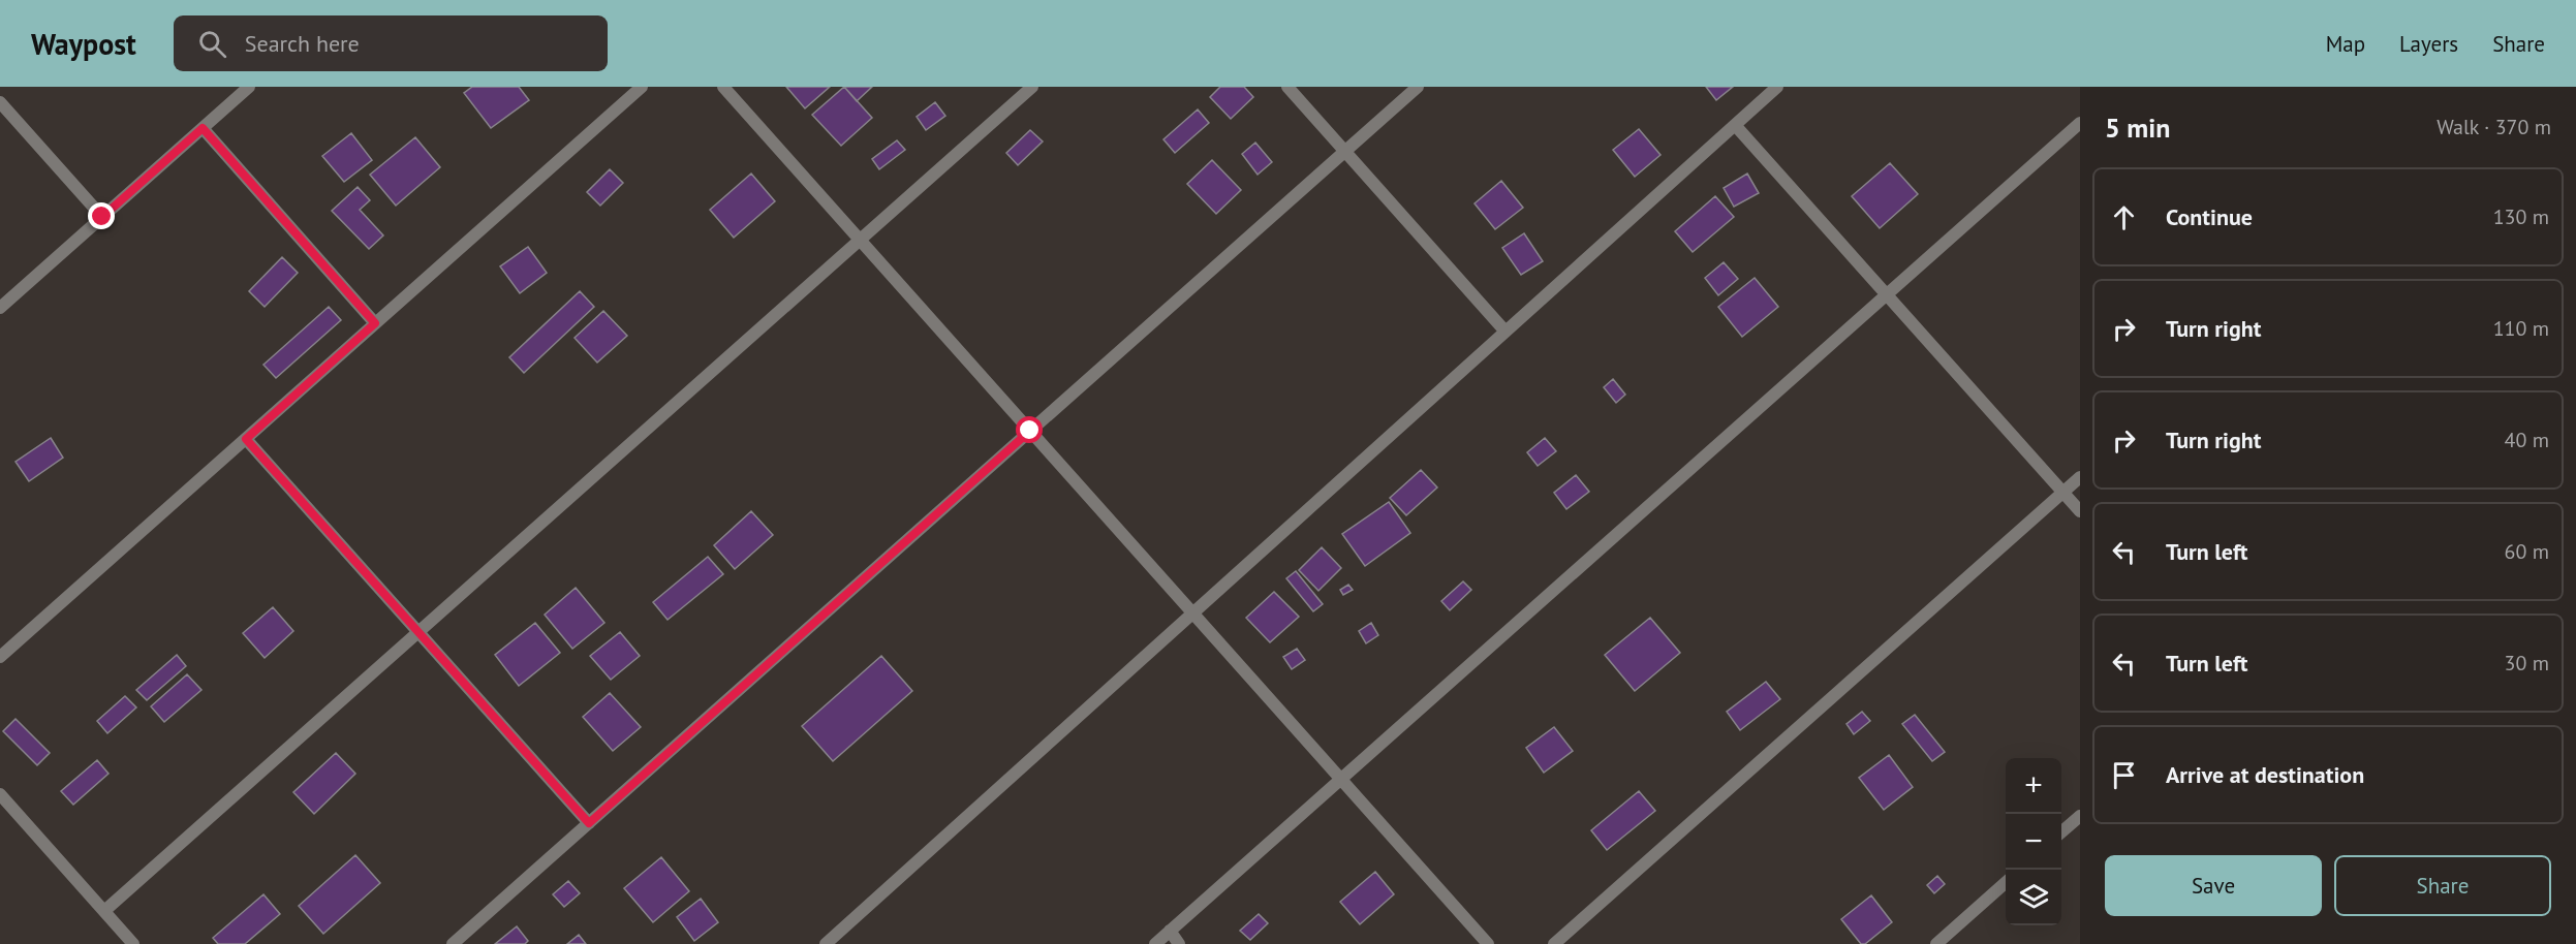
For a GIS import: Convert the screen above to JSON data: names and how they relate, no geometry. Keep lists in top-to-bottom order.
{
  "page": {
    "header": "Waypost",
    "search": "Search here",
    "nav": ["Map", "Layers", "Share"],
    "heading": ["5 min", "Walk · 370 m"],
    "list": [
      ["Continue", "130 m"],
      ["Turn right", "110 m"],
      ["Turn right", "40 m"],
      ["Turn left", "60 m"],
      ["Turn left", "30 m"],
      "Arrive at destination"
    ],
    "map_buttons": ["+", "−"],
    "buttons": ["Save", "Share"]
  }
}
